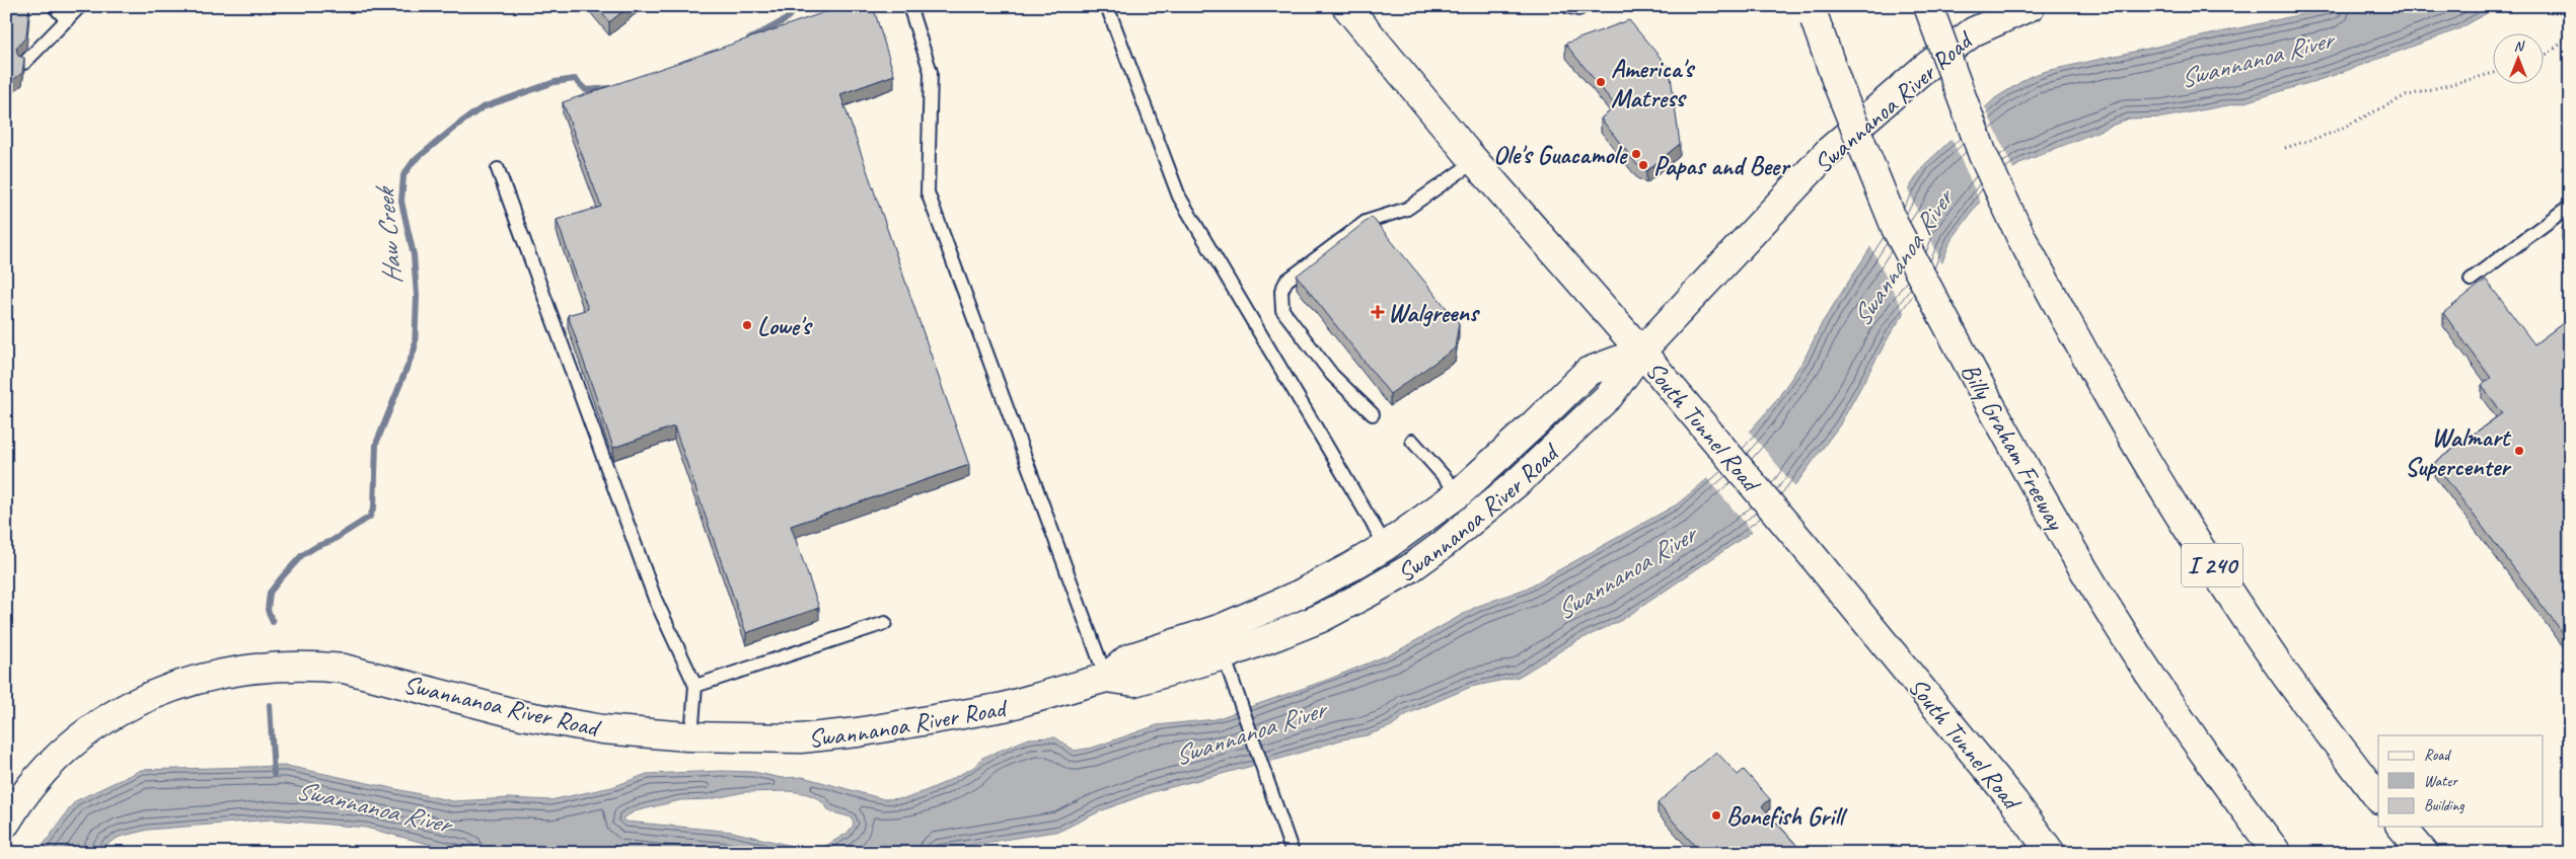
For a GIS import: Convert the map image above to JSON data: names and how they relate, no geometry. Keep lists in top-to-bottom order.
{
  "streets": {
    "main road": [
      "Swannanoa River Road",
      "South Tunnel Road",
      "Billy Graham Freeway",
      "I 240"
    ]
  },
  "crossings": [
    ["Swannanoa River Road", "South Tunnel Road"]
  ],
  "water": ["Swannanoa River", "Haw Creek"],
  "places": {
    "other": [
      "America's Matress",
      "Ole's Guacamole",
      "Papas and Beer",
      "Lowe's",
      "Walmart Supercenter",
      "Bonefish Grill"
    ],
    "health": ["Walgreens"]
  },
  "legend": ["Road", "Water", "Building"],
  "north": "top"
}
